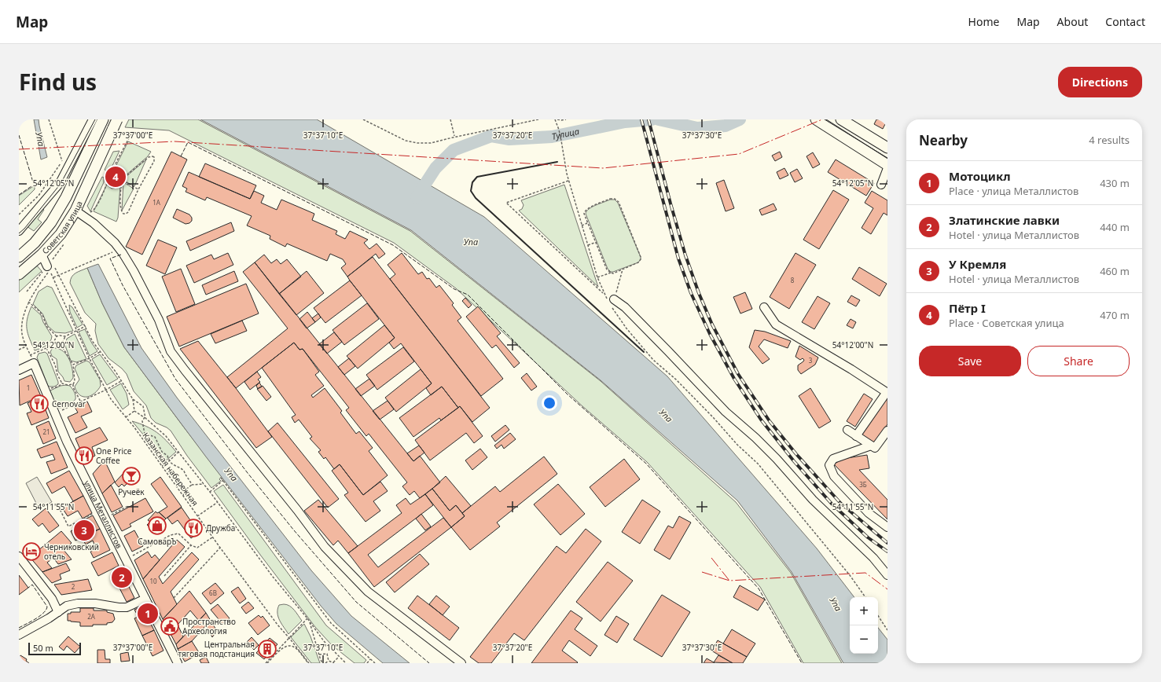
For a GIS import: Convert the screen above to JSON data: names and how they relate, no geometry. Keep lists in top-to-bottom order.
{
  "streets": {
    "main road": ["Советская улица"],
    "street": ["улица Металлистов"],
    "path": ["Казанская набережная"]
  },
  "water": ["Тулица", "Упа"],
  "places": {
    "restaurant": ["Cernovar", "One Price Coffee", "Дружба"],
    "bar": ["Ручеёк"],
    "shop": ["СамоварЪ"],
    "hotel": ["Черниковский отель"],
    "public building": ["Пространство Археология"],
    "building": ["Центральная тяговая подстанция"]
  },
  "house_numbers": [
    "1А",
    "8",
    "3",
    "1",
    "21",
    "3Б",
    "10",
    "2",
    "6В",
    "2А"
  ],
  "scale_bar": "50 m",
  "page": {
    "header": "Map",
    "nav": [
      "Home",
      "Map",
      "About",
      "Contact"
    ],
    "title": "Find us",
    "buttons": [
      "Directions",
      ["Save", "Share"]
    ],
    "heading": ["Nearby", "4 results"],
    "list": [
      {
        "mark": "1",
        "name": "Мотоцикл",
        "note": "Place · улица Металлистов",
        "value": "430 m"
      },
      {
        "mark": "2",
        "name": "Златинские лавки",
        "note": "Hotel · улица Металлистов",
        "value": "440 m"
      },
      {
        "mark": "3",
        "name": "У Кремля",
        "note": "Hotel · улица Металлистов",
        "value": "460 m"
      },
      {
        "mark": "4",
        "name": "Пётр I",
        "note": "Place · Советская улица",
        "value": "470 m"
      }
    ],
    "pins": [
      "4",
      "3",
      "2",
      "1"
    ],
    "map_buttons": ["+", "−"],
    "scale": "50 m"
  },
  "coordinates": [
    "37°37'00\"E",
    "37°37'10\"E",
    "37°37'20\"E",
    "37°37'30\"E",
    "54°12'05\"N",
    "54°12'00\"N",
    "54°11'55\"N"
  ]
}
